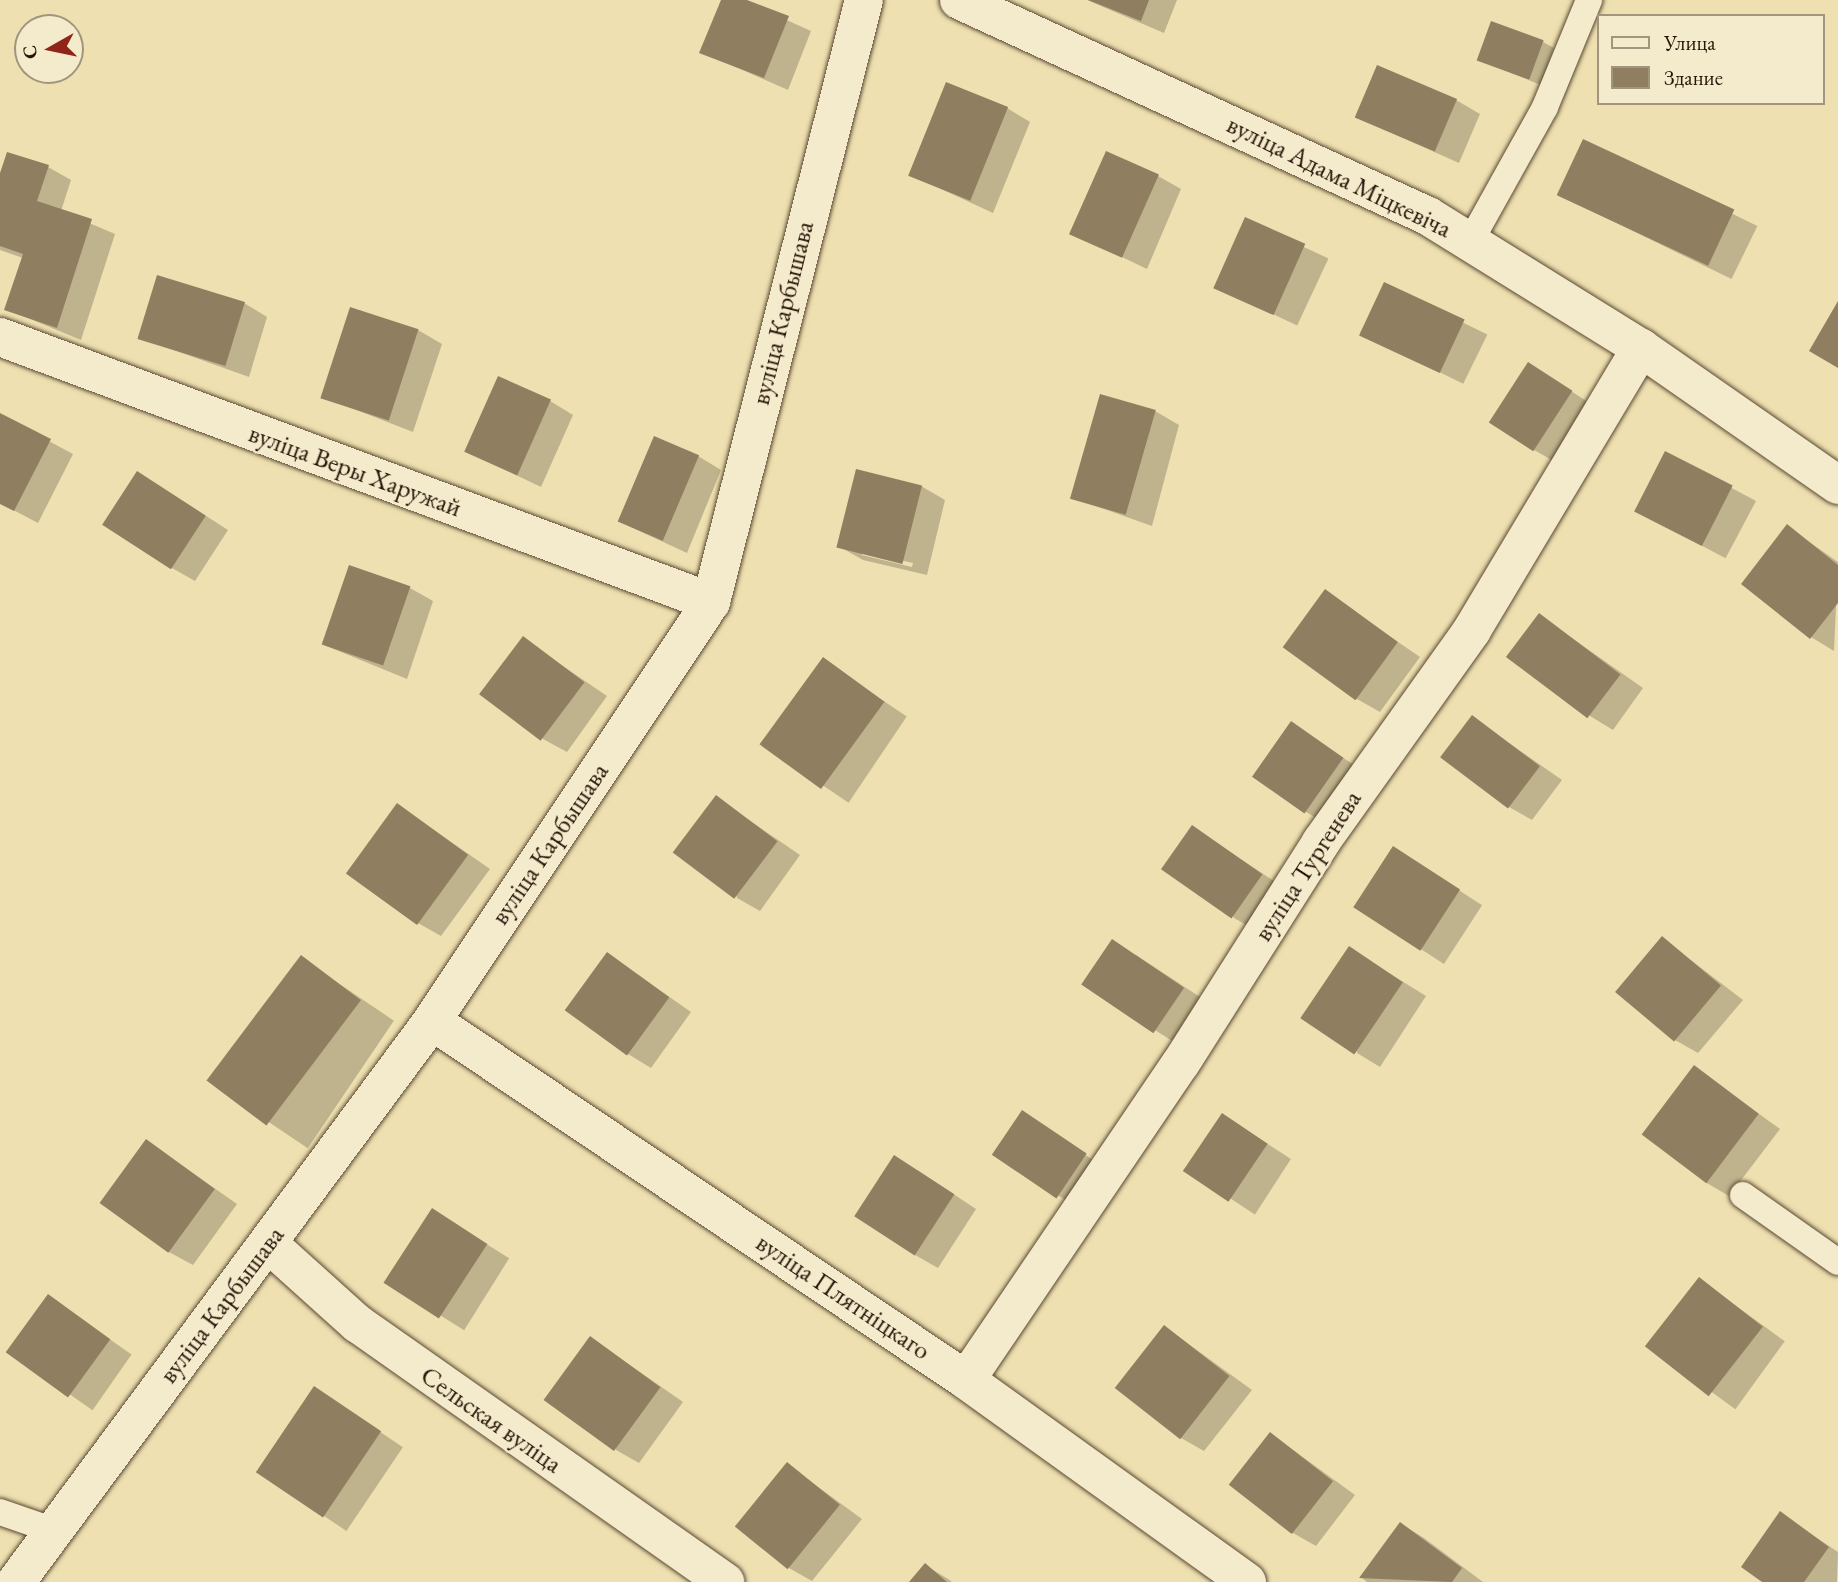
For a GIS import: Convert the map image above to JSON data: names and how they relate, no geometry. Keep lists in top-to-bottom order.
{
  "streets": {
    "street": [
      "вуліца Адама Міцкевіча",
      "вуліца Карбышава",
      "вуліца Веры Харужай",
      "вуліца Тургенева",
      "вуліца Плятніцкаго",
      "Сельская вуліца"
    ]
  },
  "crossings": [
    ["вуліца Адама Міцкевіча", "вуліца Тургенева"],
    ["вуліца Карбышава", "вуліца Веры Харужай"],
    ["вуліца Карбышава", "вуліца Плятніцкаго"],
    ["вуліца Карбышава", "Сельская вуліца"],
    ["вуліца Тургенева", "вуліца Плятніцкаго"]
  ],
  "legend": ["Улица", "Здание"],
  "north": "left"
}
